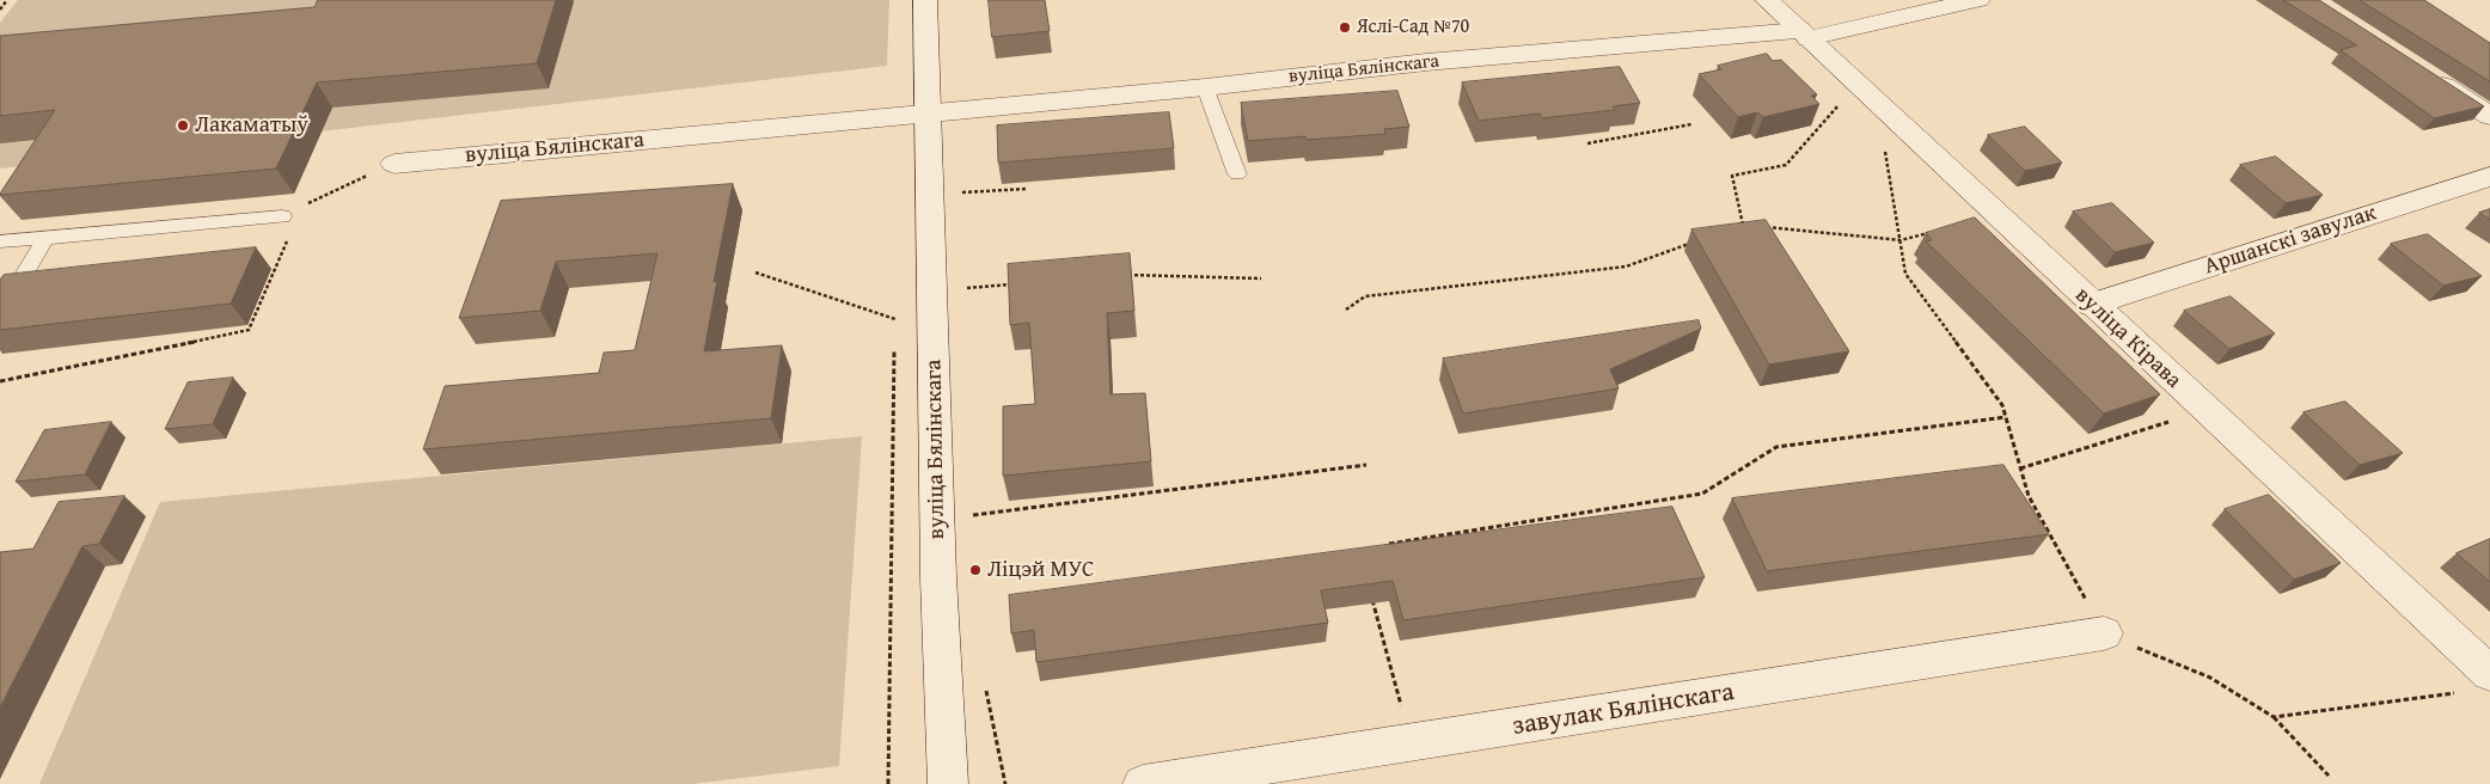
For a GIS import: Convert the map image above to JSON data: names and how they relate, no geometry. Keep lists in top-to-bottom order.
{
  "streets": {
    "street": [
      "вуліца Бялінскага",
      "Аршанскі завулак",
      "вуліца Кірава",
      "завулак Бялінскага"
    ]
  },
  "crossings": [
    ["вуліца Бялінскага", "вуліца Кірава"],
    ["Аршанскі завулак", "вуліца Кірава"]
  ],
  "places": ["Яслі-Сад №70", "Лакаматыў", "Ліцэй МУС"]
}
